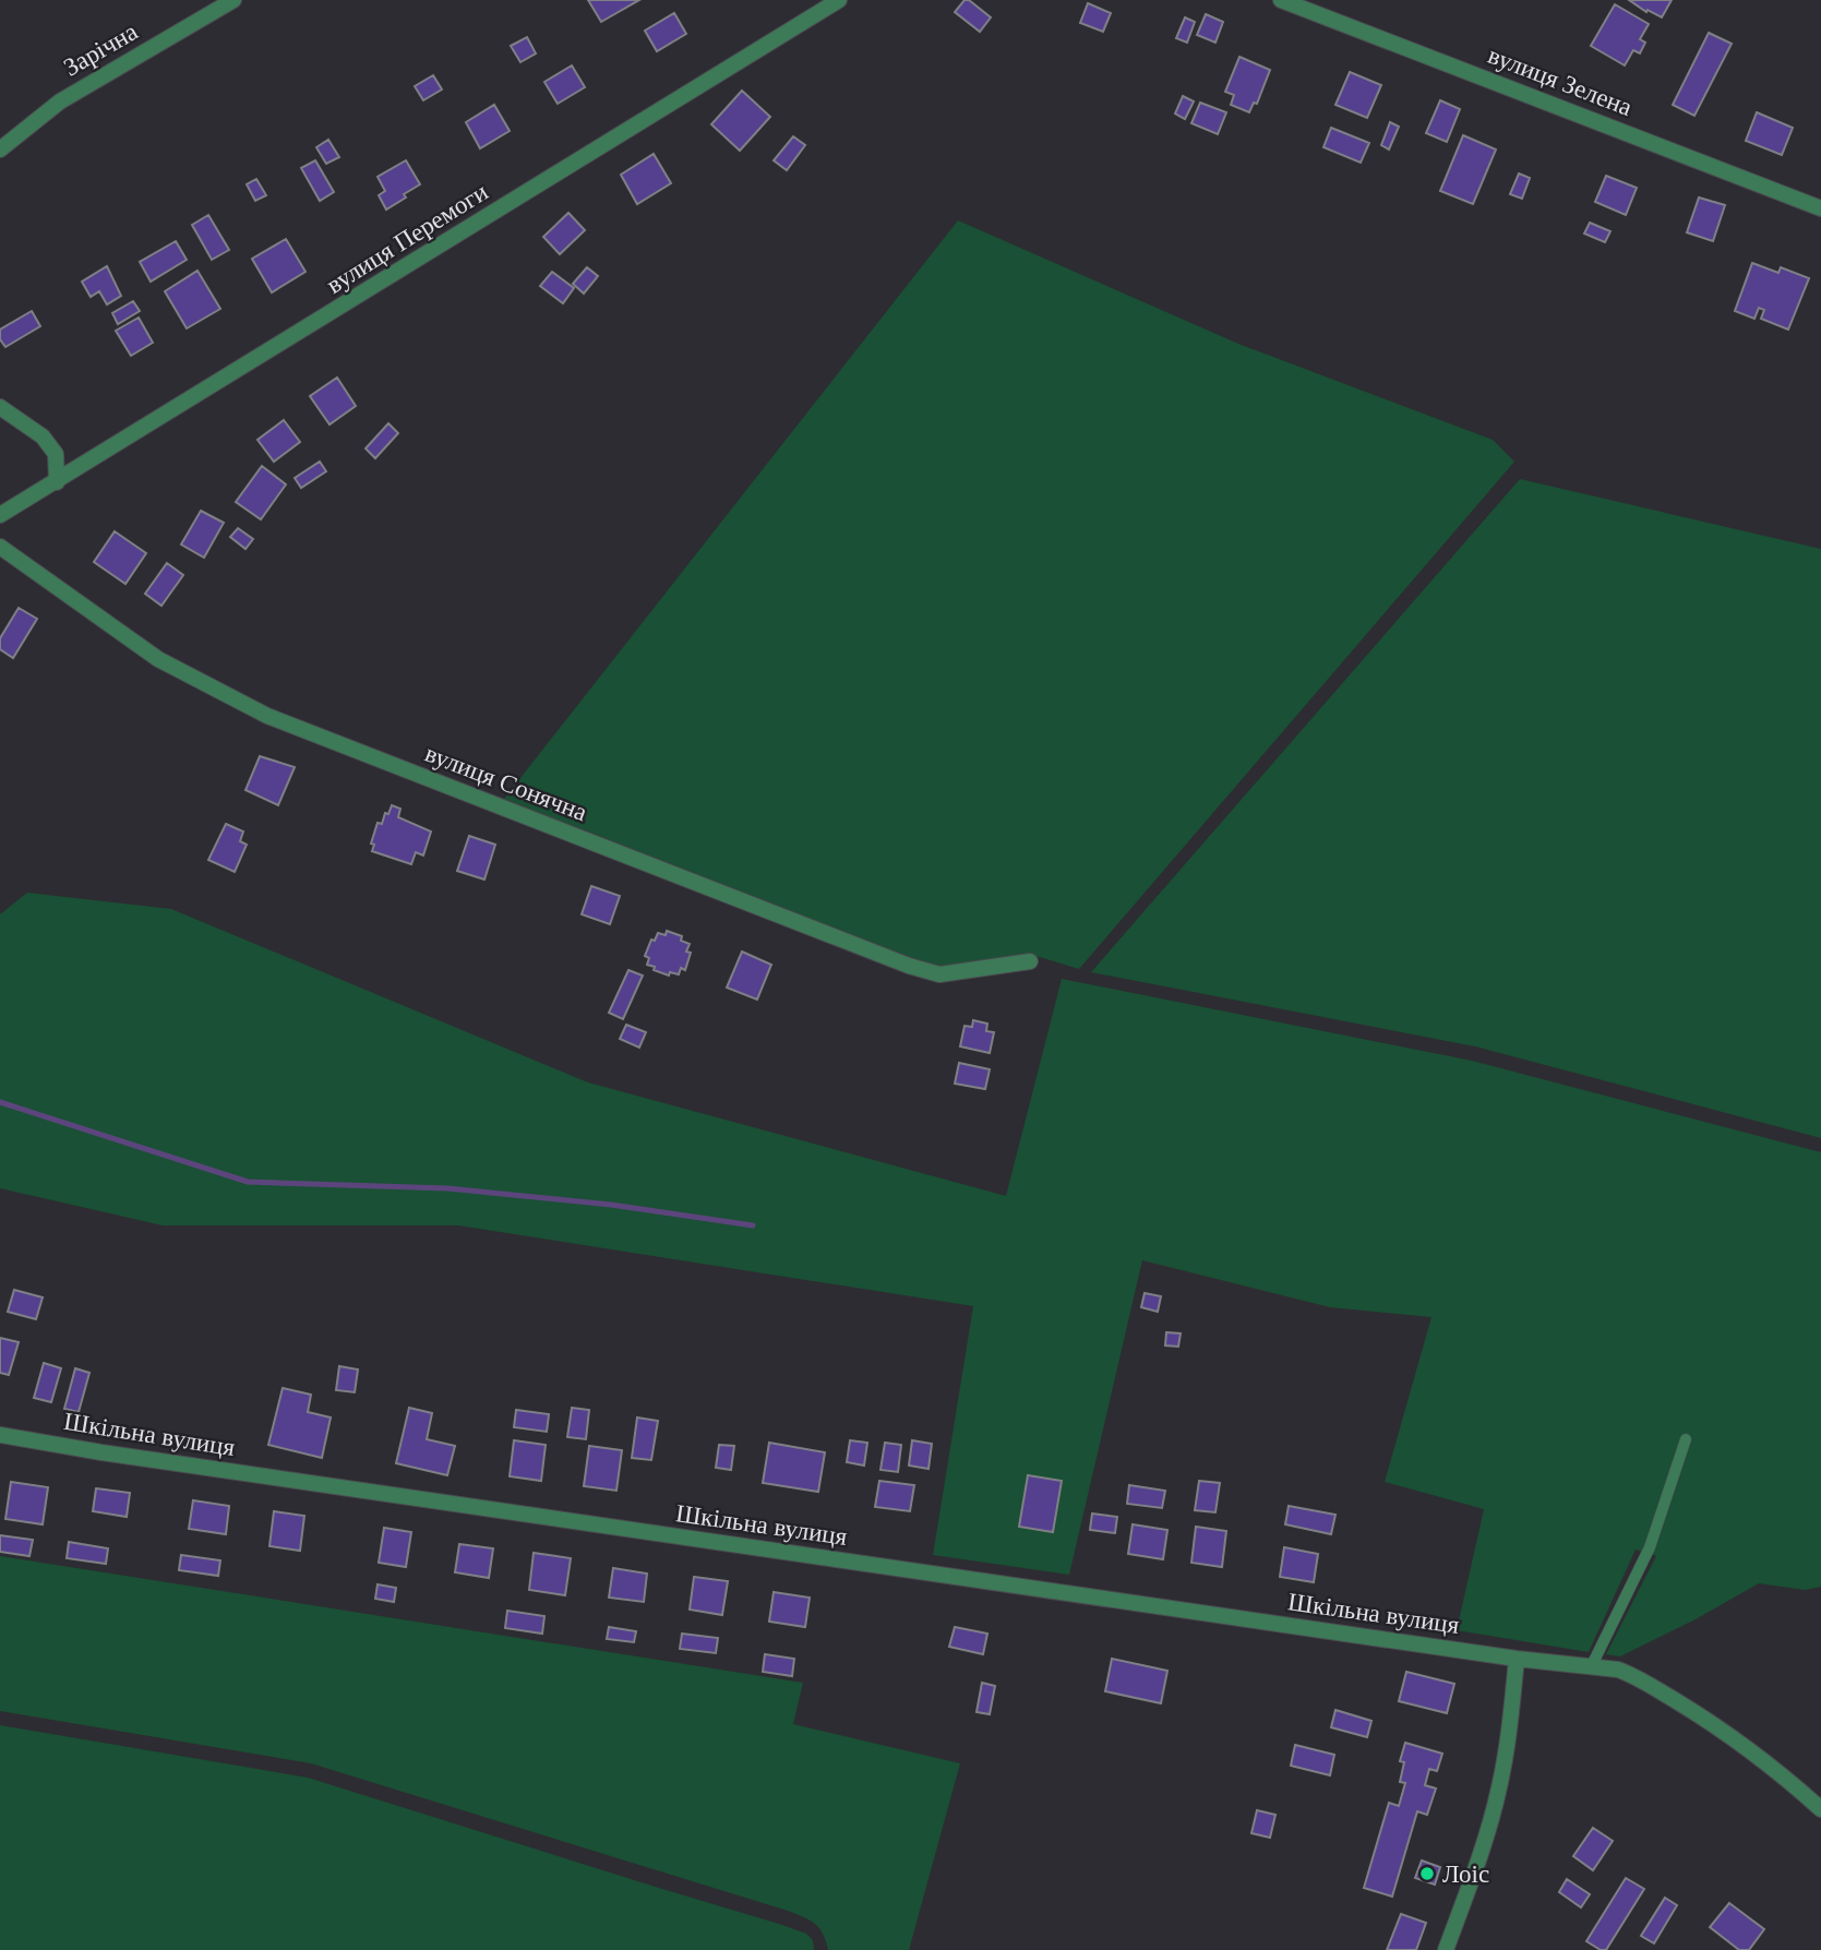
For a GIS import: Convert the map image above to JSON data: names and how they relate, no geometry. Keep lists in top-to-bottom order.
{
  "streets": {
    "street": [
      "Зарічна",
      "вулиця Зелена",
      "вулиця Перемоги",
      "вулиця Сонячна",
      "Шкільна вулиця"
    ]
  },
  "places": ["Лоіс"]
}
